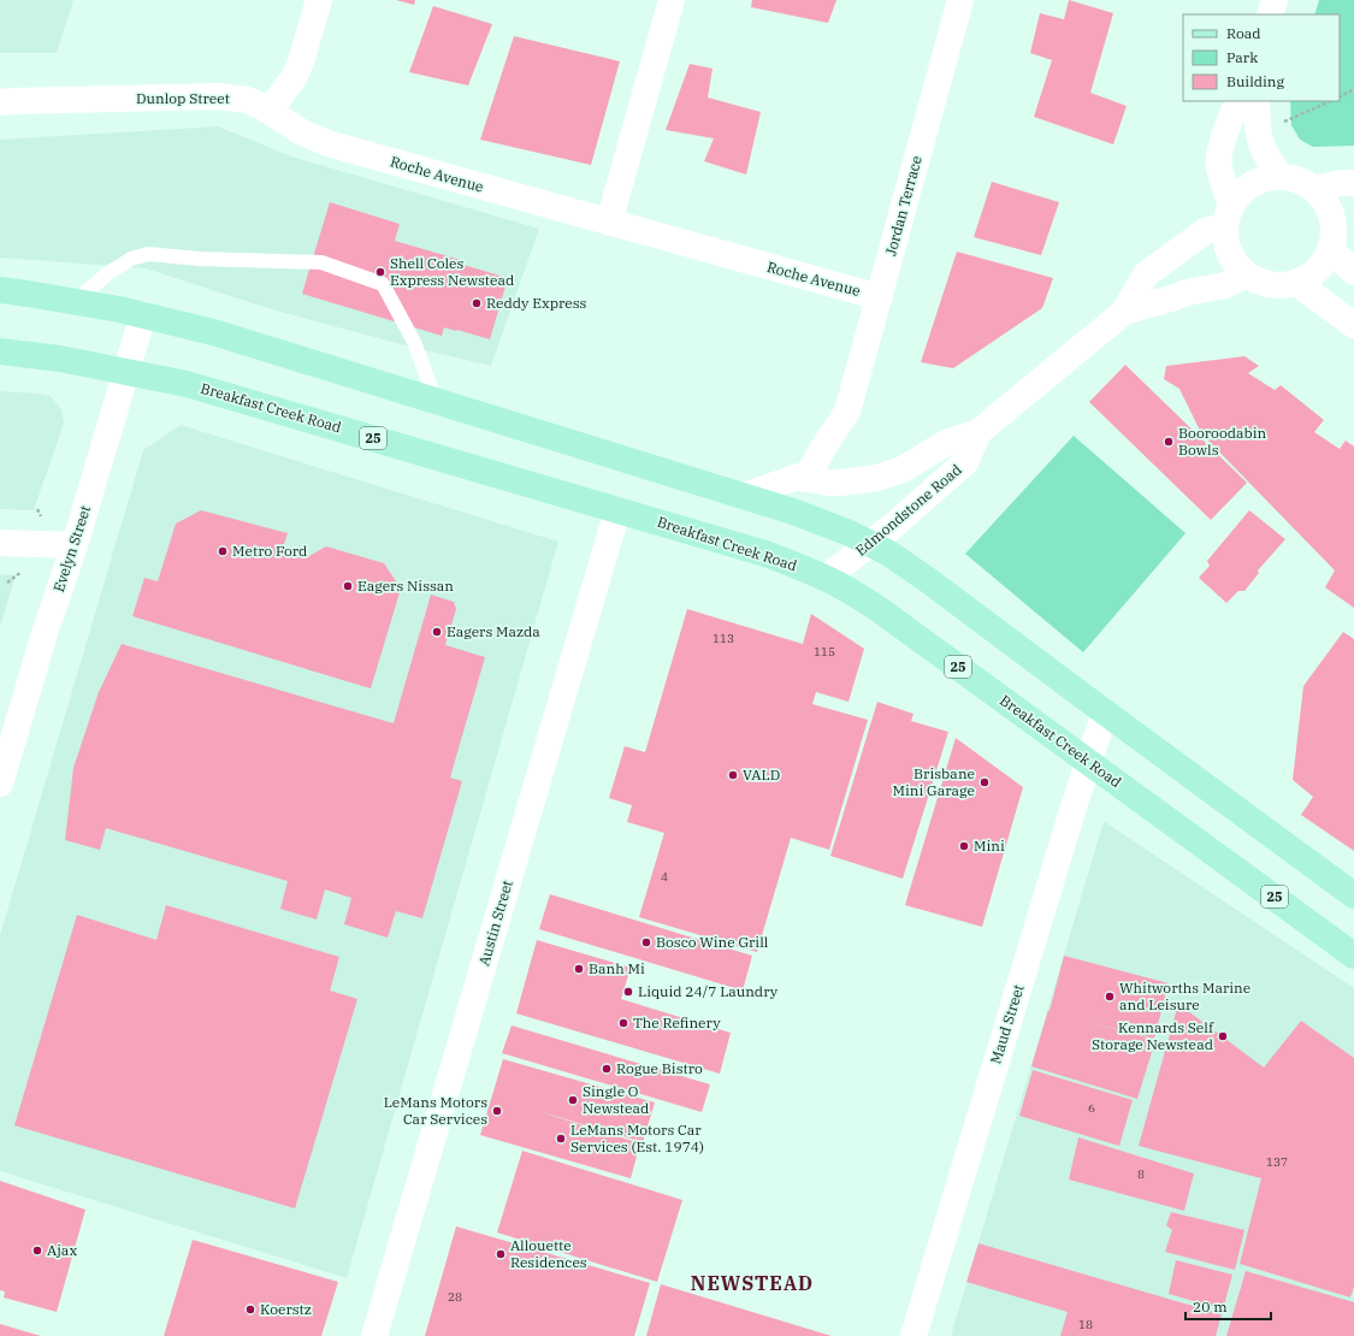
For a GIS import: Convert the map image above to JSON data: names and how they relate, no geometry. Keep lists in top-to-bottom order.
{
  "streets": {
    "main road": ["Breakfast Creek Road", "25"],
    "street": [
      "Dunlop Street",
      "Roche Avenue",
      "Jordan Terrace",
      "Edmondstone Road",
      "Evelyn Street",
      "Austin Street",
      "Maud Street"
    ]
  },
  "crossings": [
    ["Dunlop Street", "Roche Avenue"],
    ["Roche Avenue", "Jordan Terrace"],
    ["Jordan Terrace", "Edmondstone Road"],
    ["Breakfast Creek Road", "Edmondstone Road"],
    ["Breakfast Creek Road", "Evelyn Street"],
    ["Breakfast Creek Road", "Austin Street"],
    ["Breakfast Creek Road", "Maud Street"]
  ],
  "districts": ["NEWSTEAD"],
  "places": [
    "Shell Coles Express Newstead",
    "Reddy Express",
    "Booroodabin Bowls",
    "Metro Ford",
    "Eagers Nissan",
    "Eagers Mazda",
    "VALD",
    "Brisbane Mini Garage",
    "Mini",
    "Bosco Wine Grill",
    "Banh Mi",
    "Liquid 24/7 Laundry",
    "Whitworths Marine and Leisure",
    "The Refinery",
    "Kennards Self Storage Newstead",
    "Rogue Bistro",
    "Single O Newstead",
    "LeMans Motors Car Services",
    "LeMans Motors Car Services (Est. 1974)",
    "Ajax",
    "Allouette Residences",
    "Koerstz"
  ],
  "house_numbers": [
    "113",
    "115",
    "4",
    "6",
    "137",
    "8",
    "28",
    "18"
  ],
  "legend": ["Road", "Park", "Building"],
  "scale_bar": "20 m"
}
